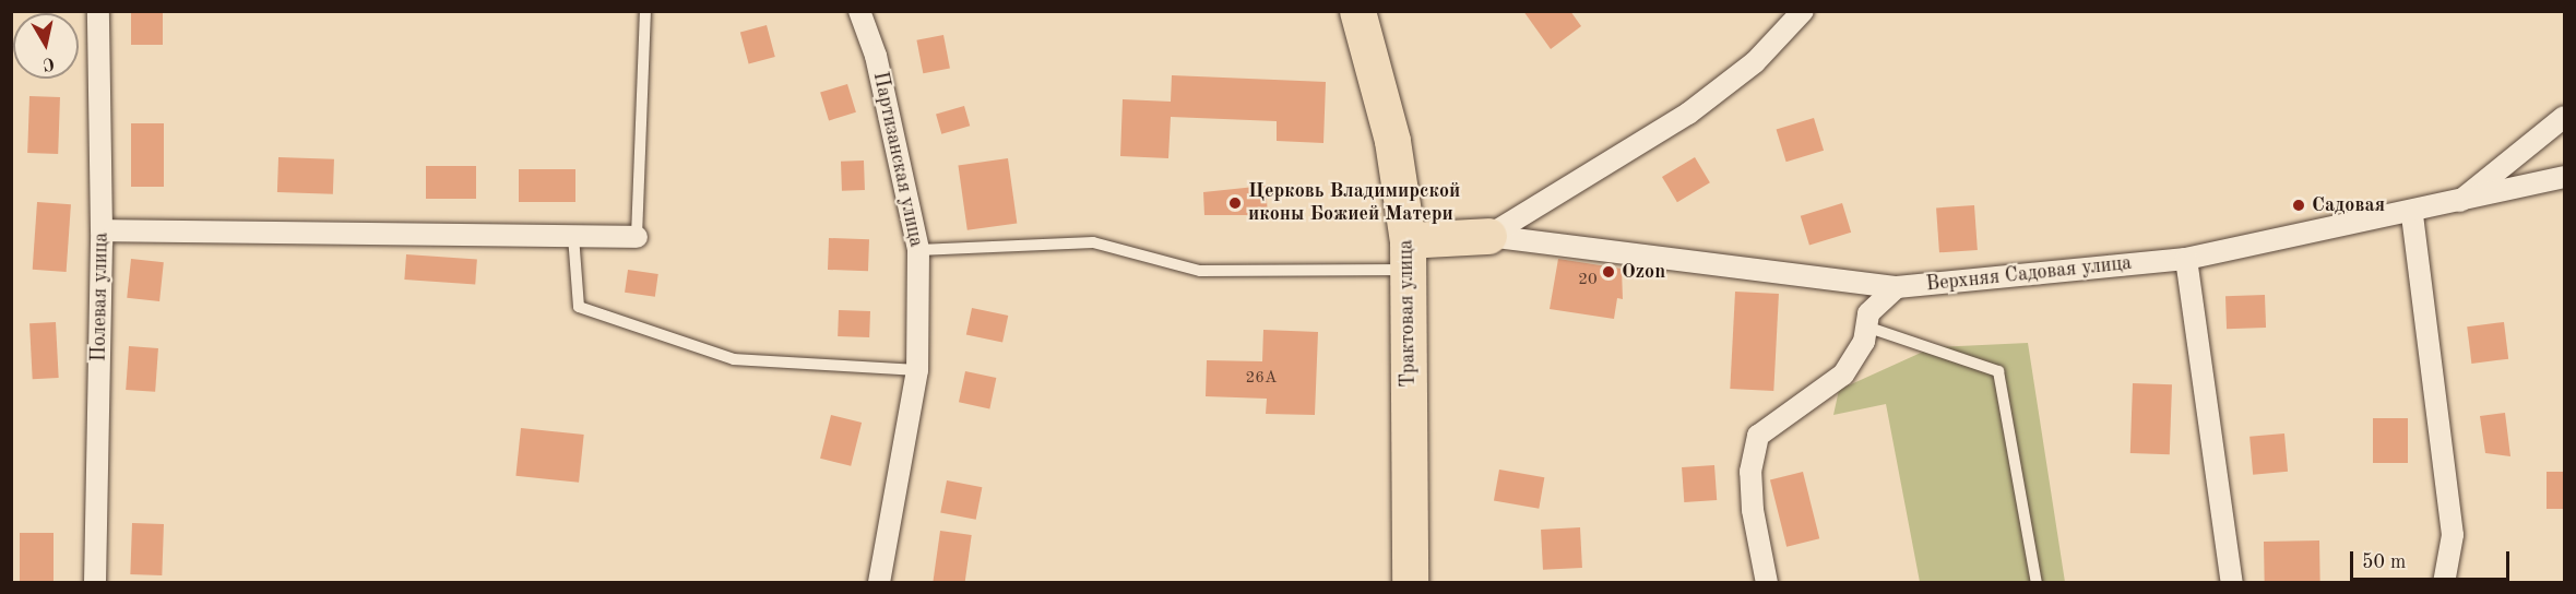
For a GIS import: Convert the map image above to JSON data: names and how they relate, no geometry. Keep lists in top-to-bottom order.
{
  "streets": {
    "highway": ["Трактовая улица"],
    "street": ["Партизанская улица", "Верхняя Садовая улица", "Полевая улица"]
  },
  "places": ["Церковь Владимирской иконы Божией Матери", "Садовая", "Ozon"],
  "house_numbers": ["20", "26А"],
  "scale_bar": "50 m",
  "north": "bottom"
}
